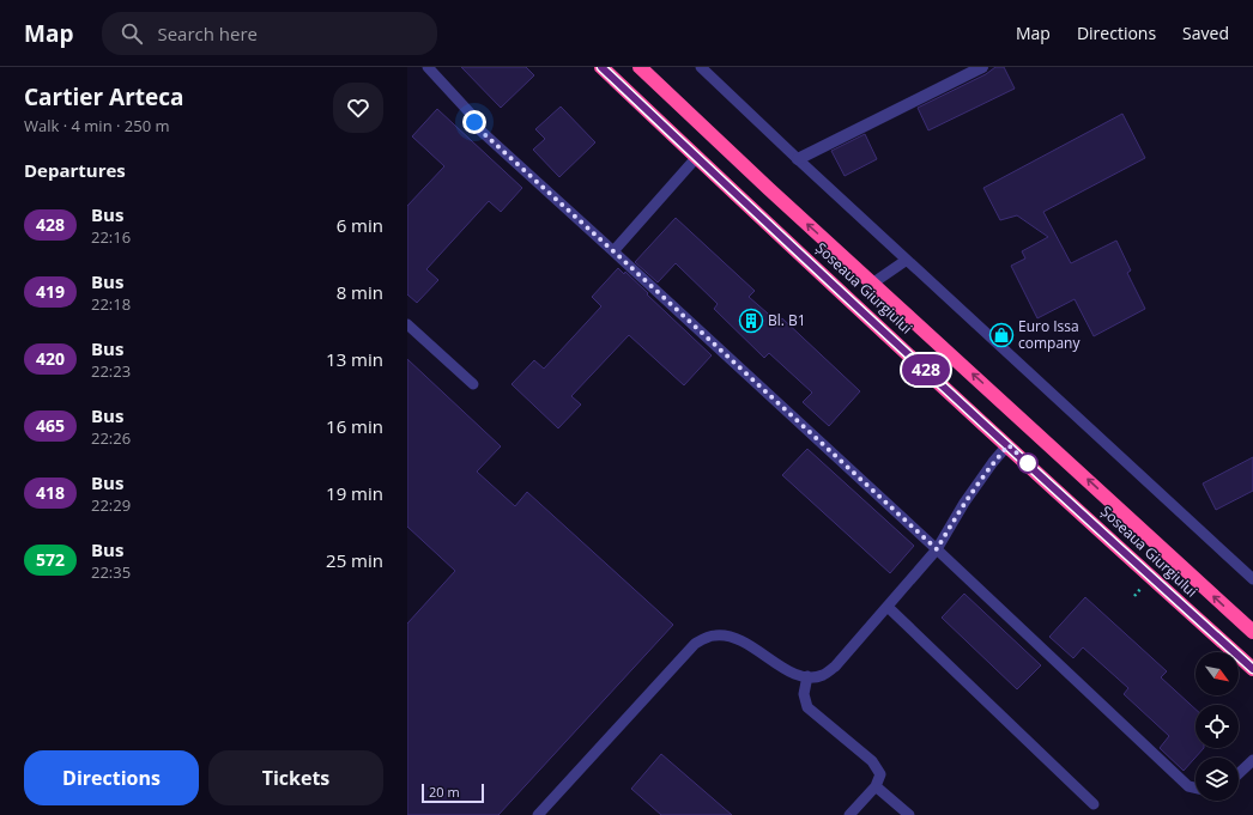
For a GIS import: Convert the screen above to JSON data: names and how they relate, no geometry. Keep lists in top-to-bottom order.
{
  "streets": {
    "highway": ["Șoseaua Giurgiului"]
  },
  "places": {
    "building": ["Bl. B1"],
    "shop": ["Euro Issa company"]
  },
  "lines": ["bus line 428"],
  "scale_bar": "20 m",
  "north": "bottom right",
  "page": {
    "header": "Map",
    "search": "Search here",
    "nav": ["Map", "Directions", "Saved"],
    "heading": [
      ["Cartier Arteca", "Walk · 4 min · 250 m"],
      "Departures"
    ],
    "on_map": "428",
    "list": [
      {
        "mark": "428",
        "name": "Bus",
        "note": "22:16",
        "value": "6 min"
      },
      {
        "mark": "419",
        "name": "Bus",
        "note": "22:18",
        "value": "8 min"
      },
      {
        "mark": "420",
        "name": "Bus",
        "note": "22:23",
        "value": "13 min"
      },
      {
        "mark": "465",
        "name": "Bus",
        "note": "22:26",
        "value": "16 min"
      },
      {
        "mark": "418",
        "name": "Bus",
        "note": "22:29",
        "value": "19 min"
      },
      {
        "mark": "572",
        "name": "Bus",
        "note": "22:35",
        "value": "25 min"
      }
    ],
    "buttons": ["Directions", "Tickets"],
    "scale": "20 m"
  }
}
